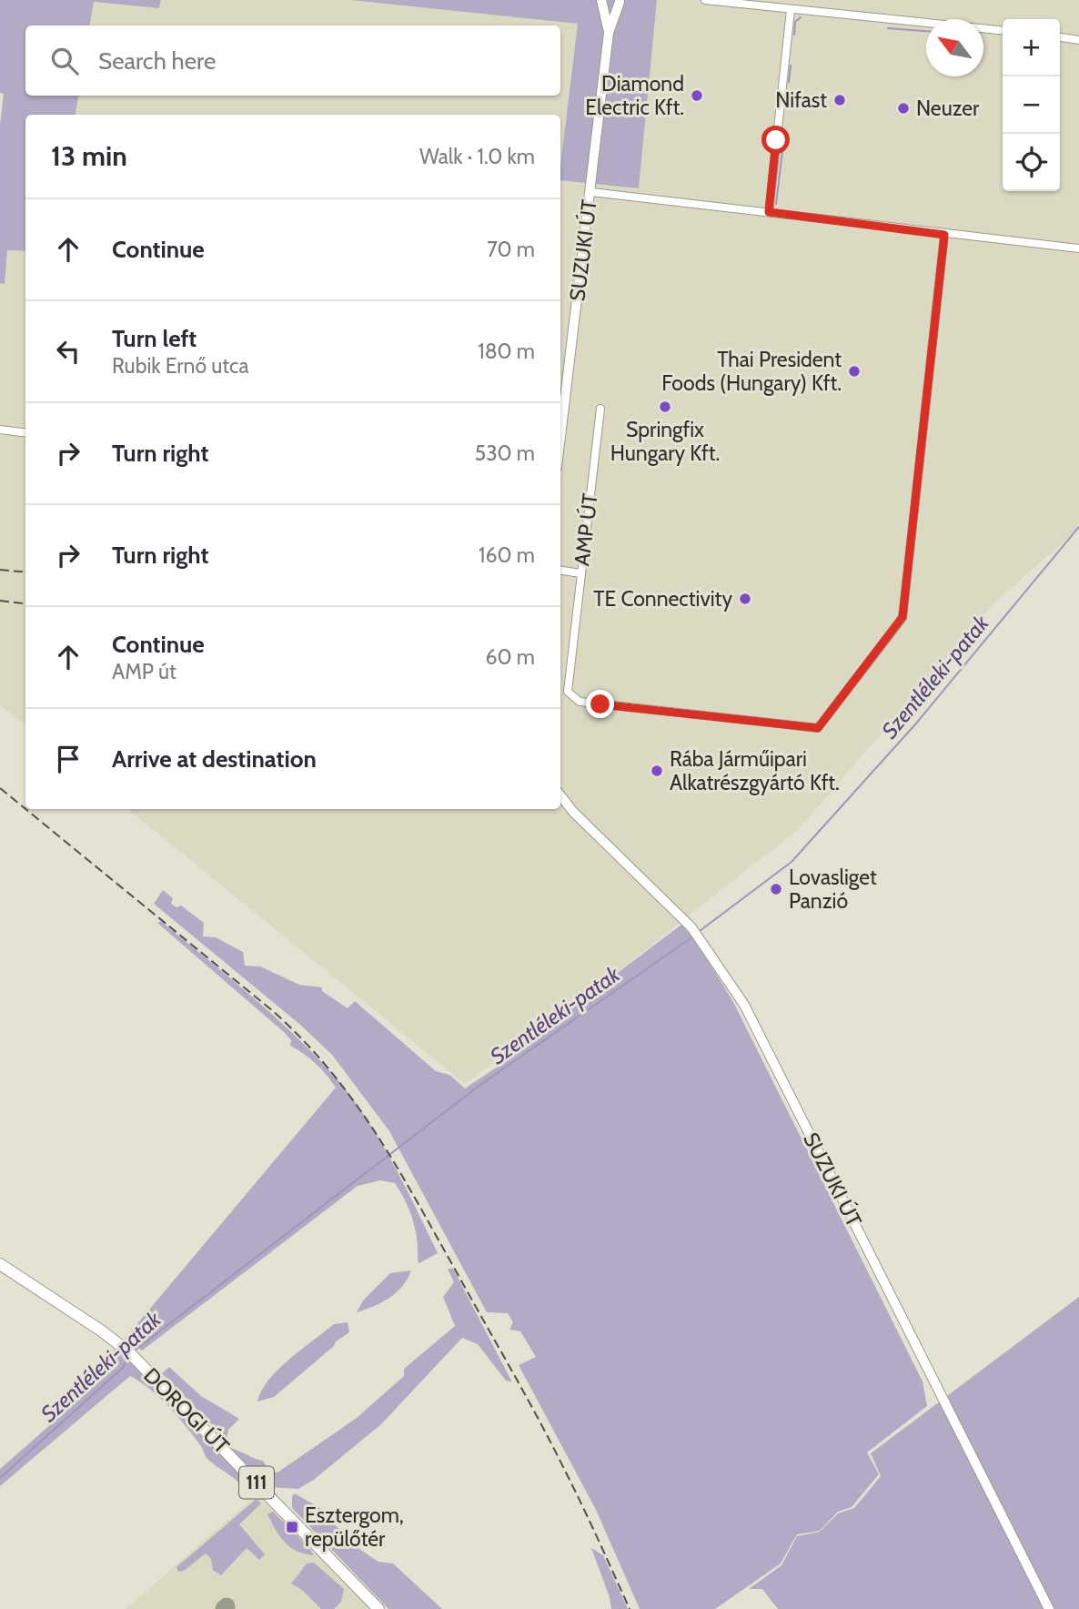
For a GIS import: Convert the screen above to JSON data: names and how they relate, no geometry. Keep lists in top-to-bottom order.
{
  "streets": {
    "main road": ["SUZUKI ÚT", "DOROGI ÚT", "111"],
    "street": ["AMP ÚT"]
  },
  "water": ["Szentléleki-patak"],
  "places": {
    "other": [
      "Diamond Electric Kft.",
      "Nifast",
      "Neuzer",
      "Thai President Foods (Hungary) Kft.",
      "Springfix Hungary Kft.",
      "TE Connectivity",
      "Rába Járműipari Alkatrészgyártó Kft.",
      "Lovasliget Panzió"
    ],
    "transit": ["Esztergom, repülőtér"]
  },
  "north": "top left",
  "page": {
    "map_buttons": ["+", "−"],
    "search": "Search here",
    "heading": ["13 min", "Walk · 1.0 km"],
    "list": [
      ["Continue", "70 m"],
      ["Turn left", "Rubik Ernő utca", "180 m"],
      ["Turn right", "530 m"],
      ["Turn right", "160 m"],
      ["Continue", "AMP út", "60 m"],
      "Arrive at destination"
    ]
  }
}
